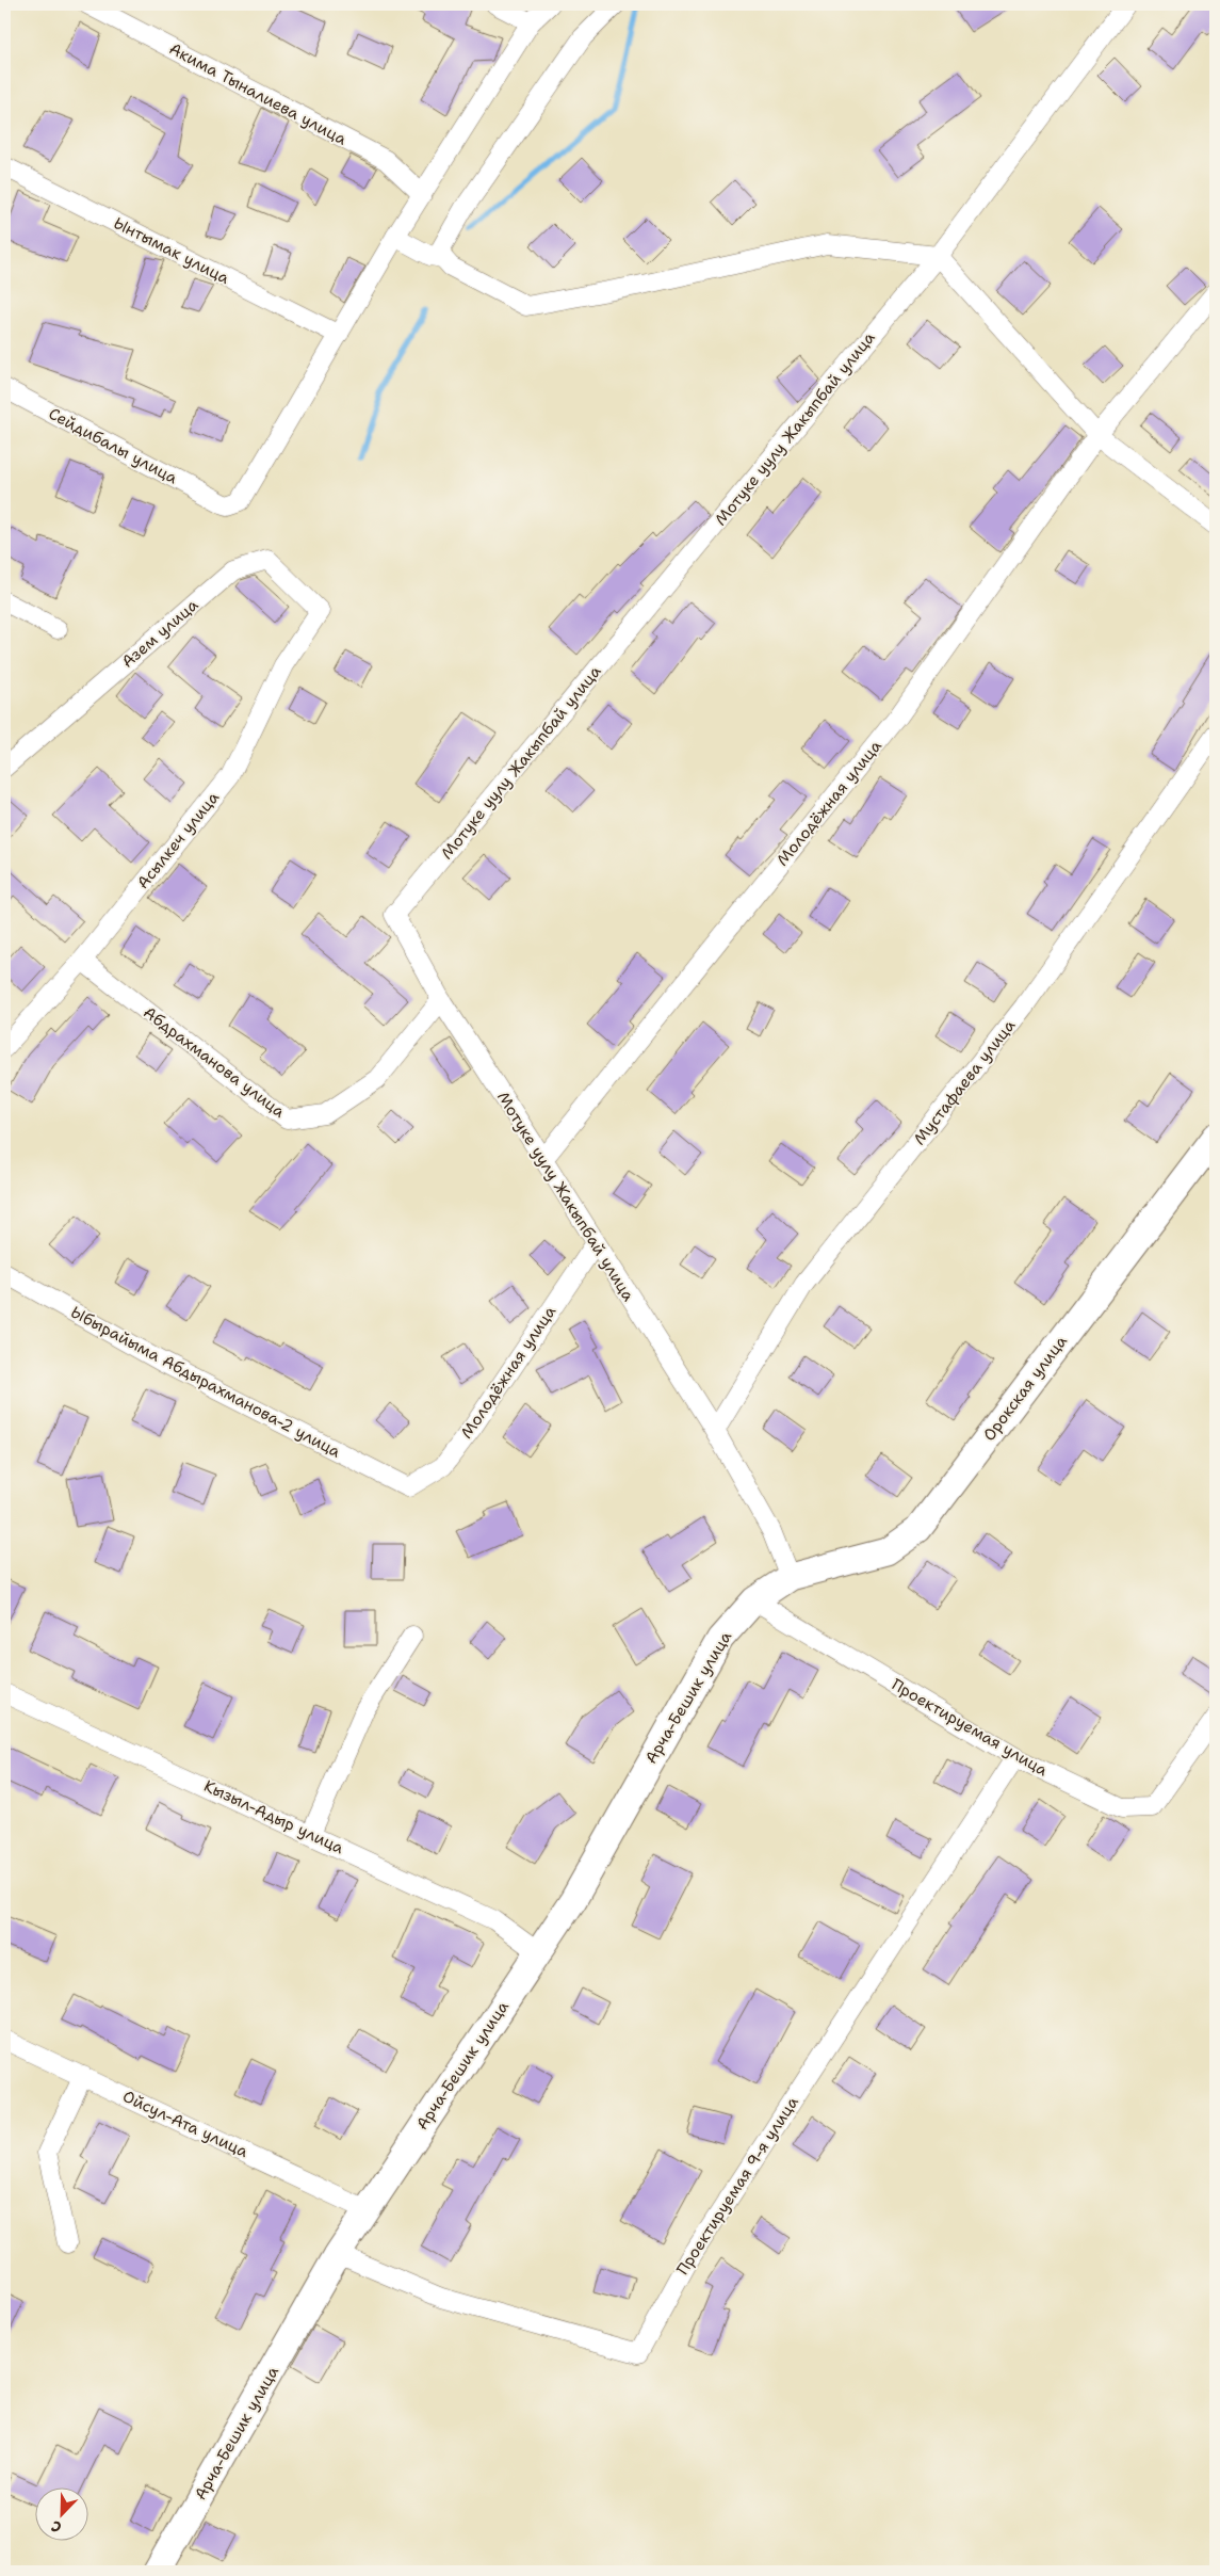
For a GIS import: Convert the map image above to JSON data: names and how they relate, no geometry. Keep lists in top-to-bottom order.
{
  "streets": {
    "street": [
      "Акима Тыналиева улица",
      "Ынтымак улица",
      "Мотуке уулу Жакыпбай улица",
      "Сейдибалы улица",
      "Азем улица",
      "Молодёжная улица",
      "Асылкеч улица",
      "Абдрахманова улица",
      "Мустафаева улица",
      "Ыбырайыма Абдырахманова-2 улица",
      "Орокская улица",
      "Арча-Бешик улица",
      "Проектируемая улица",
      "Кызыл-Адыр улица",
      "Ойсул-Ата улица",
      "Проектируемая 9-я улица"
    ]
  },
  "crossings": [
    ["Ынтымак улица", "Сейдибалы улица"],
    ["Мотуке уулу Жакыпбай улица", "Молодёжная улица"],
    ["Мотуке уулу Жакыпбай улица", "Абдрахманова улица"],
    ["Мотуке уулу Жакыпбай улица", "Мустафаева улица"],
    ["Мотуке уулу Жакыпбай улица", "Орокская улица"],
    ["Мотуке уулу Жакыпбай улица", "Арча-Бешик улица"],
    ["Азем улица", "Асылкеч улица"],
    ["Молодёжная улица", "Ыбырайыма Абдырахманова-2 улица"],
    ["Асылкеч улица", "Абдрахманова улица"],
    ["Орокская улица", "Арча-Бешик улица"],
    ["Арча-Бешик улица", "Проектируемая улица"],
    ["Арча-Бешик улица", "Кызыл-Адыр улица"],
    ["Арча-Бешик улица", "Ойсул-Ата улица"],
    ["Арча-Бешик улица", "Проектируемая 9-я улица"],
    ["Проектируемая улица", "Проектируемая 9-я улица"]
  ],
  "north": "bottom left"
}
